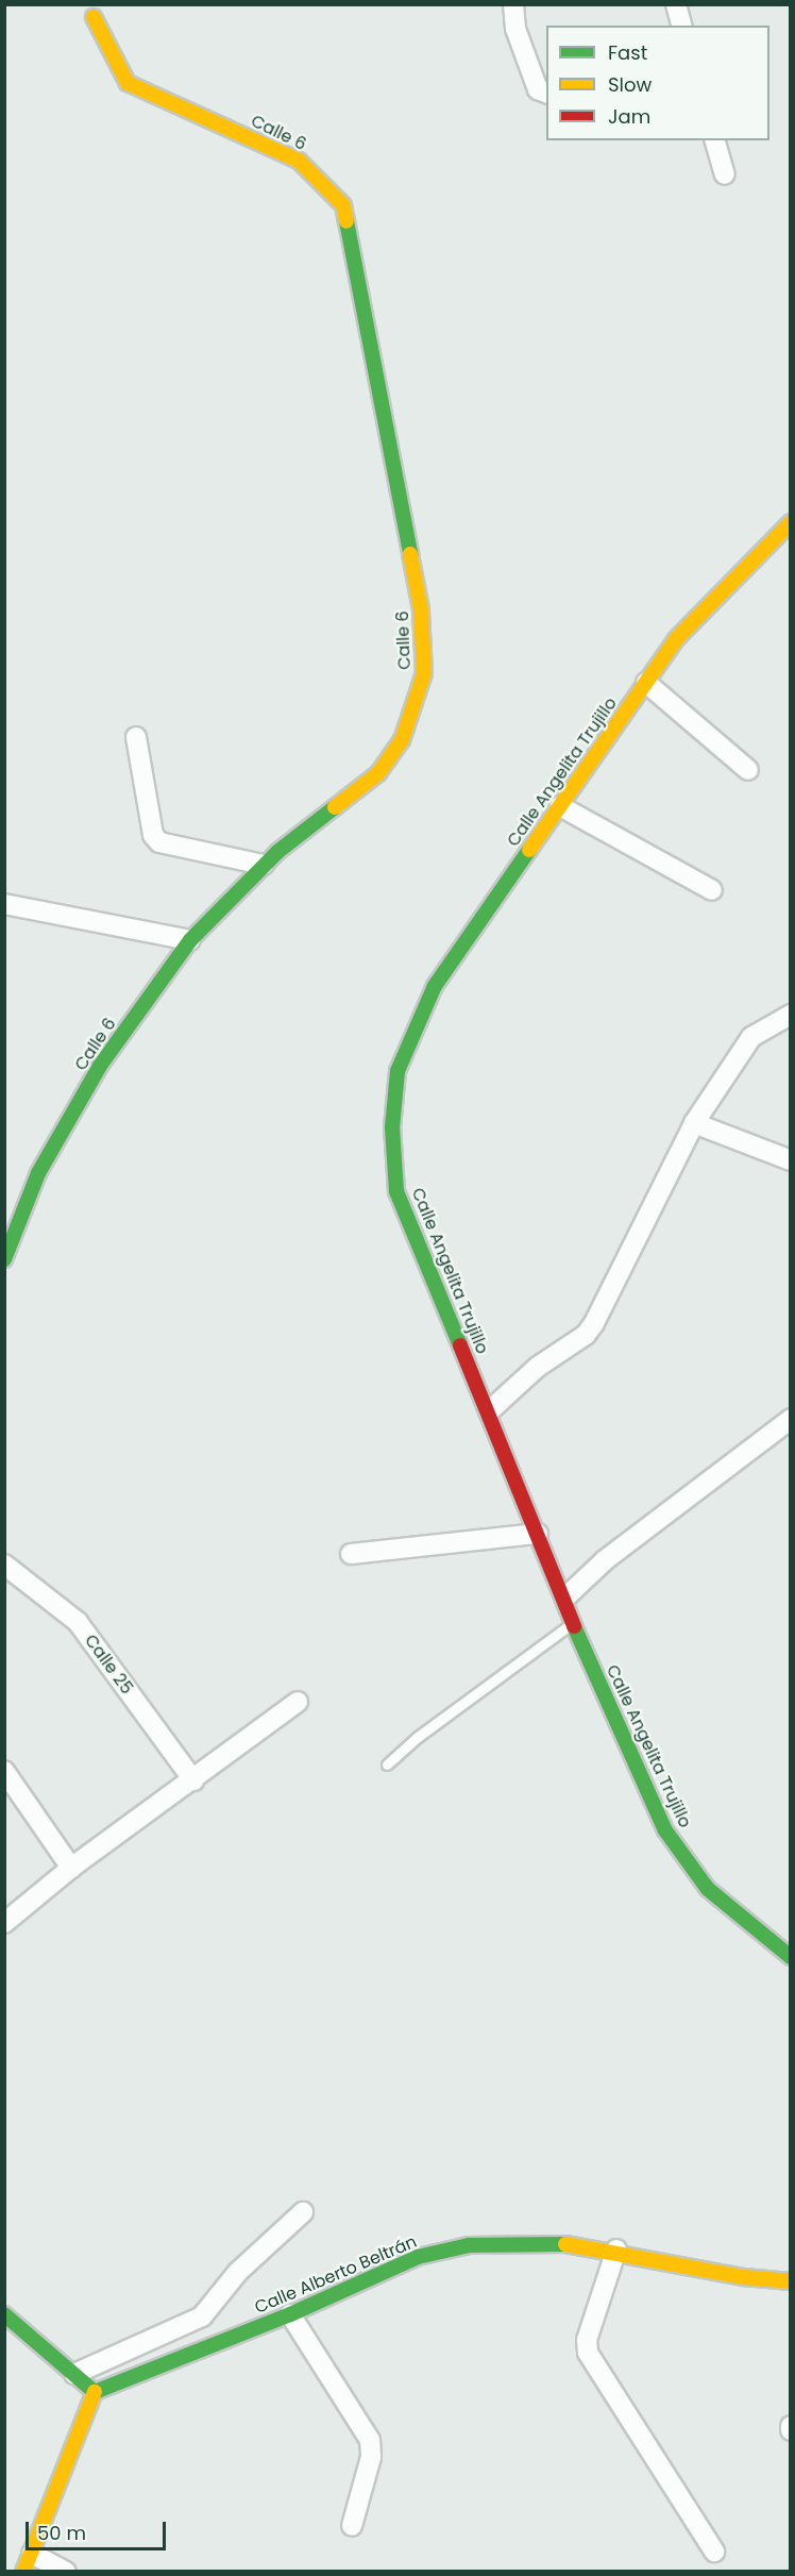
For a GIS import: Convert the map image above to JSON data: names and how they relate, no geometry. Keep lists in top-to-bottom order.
{
  "streets": {
    "street": [
      "Calle 6",
      "Calle Angelita Trujillo",
      "Calle 25",
      "Calle Alberto Beltrán"
    ]
  },
  "legend": ["Fast", "Slow", "Jam"],
  "scale_bar": "50 m"
}
